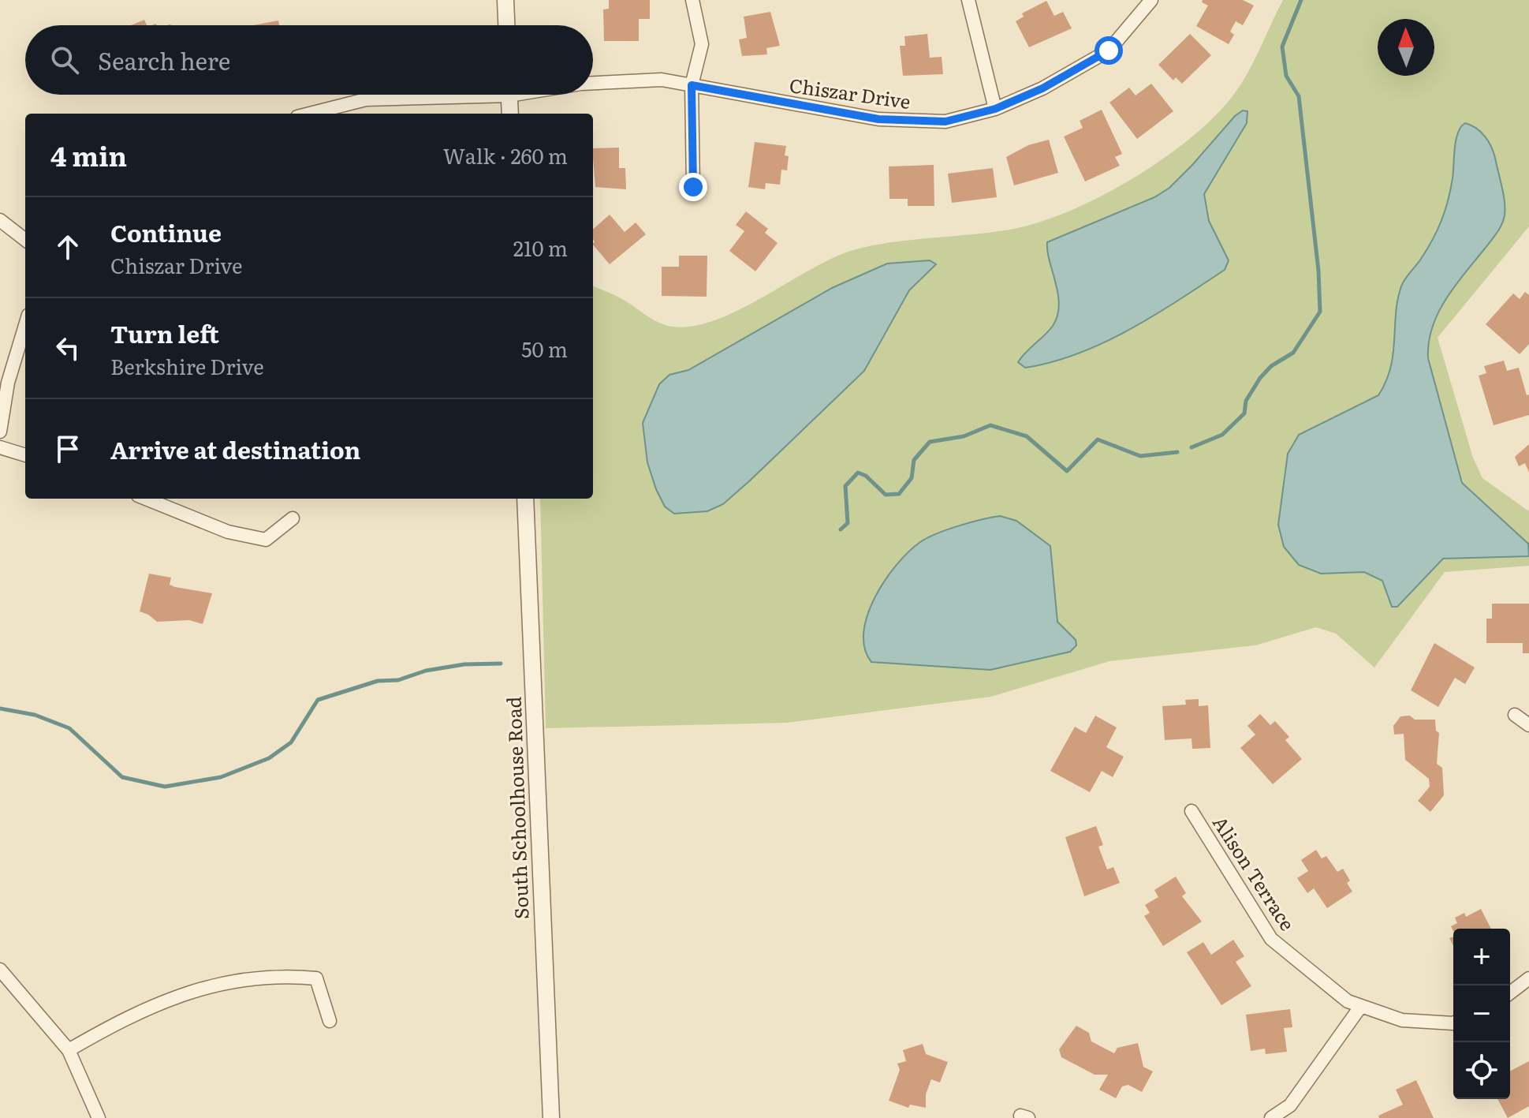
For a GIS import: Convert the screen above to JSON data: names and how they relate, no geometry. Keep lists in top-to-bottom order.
{
  "streets": {
    "street": ["Chiszar Drive", "South Schoolhouse Road", "Alison Terrace"]
  },
  "north": "top",
  "page": {
    "search": "Search here",
    "heading": ["4 min", "Walk · 260 m"],
    "list": [
      ["Continue", "Chiszar Drive", "210 m"],
      ["Turn left", "Berkshire Drive", "50 m"],
      "Arrive at destination"
    ],
    "map_buttons": ["+", "−"]
  }
}
